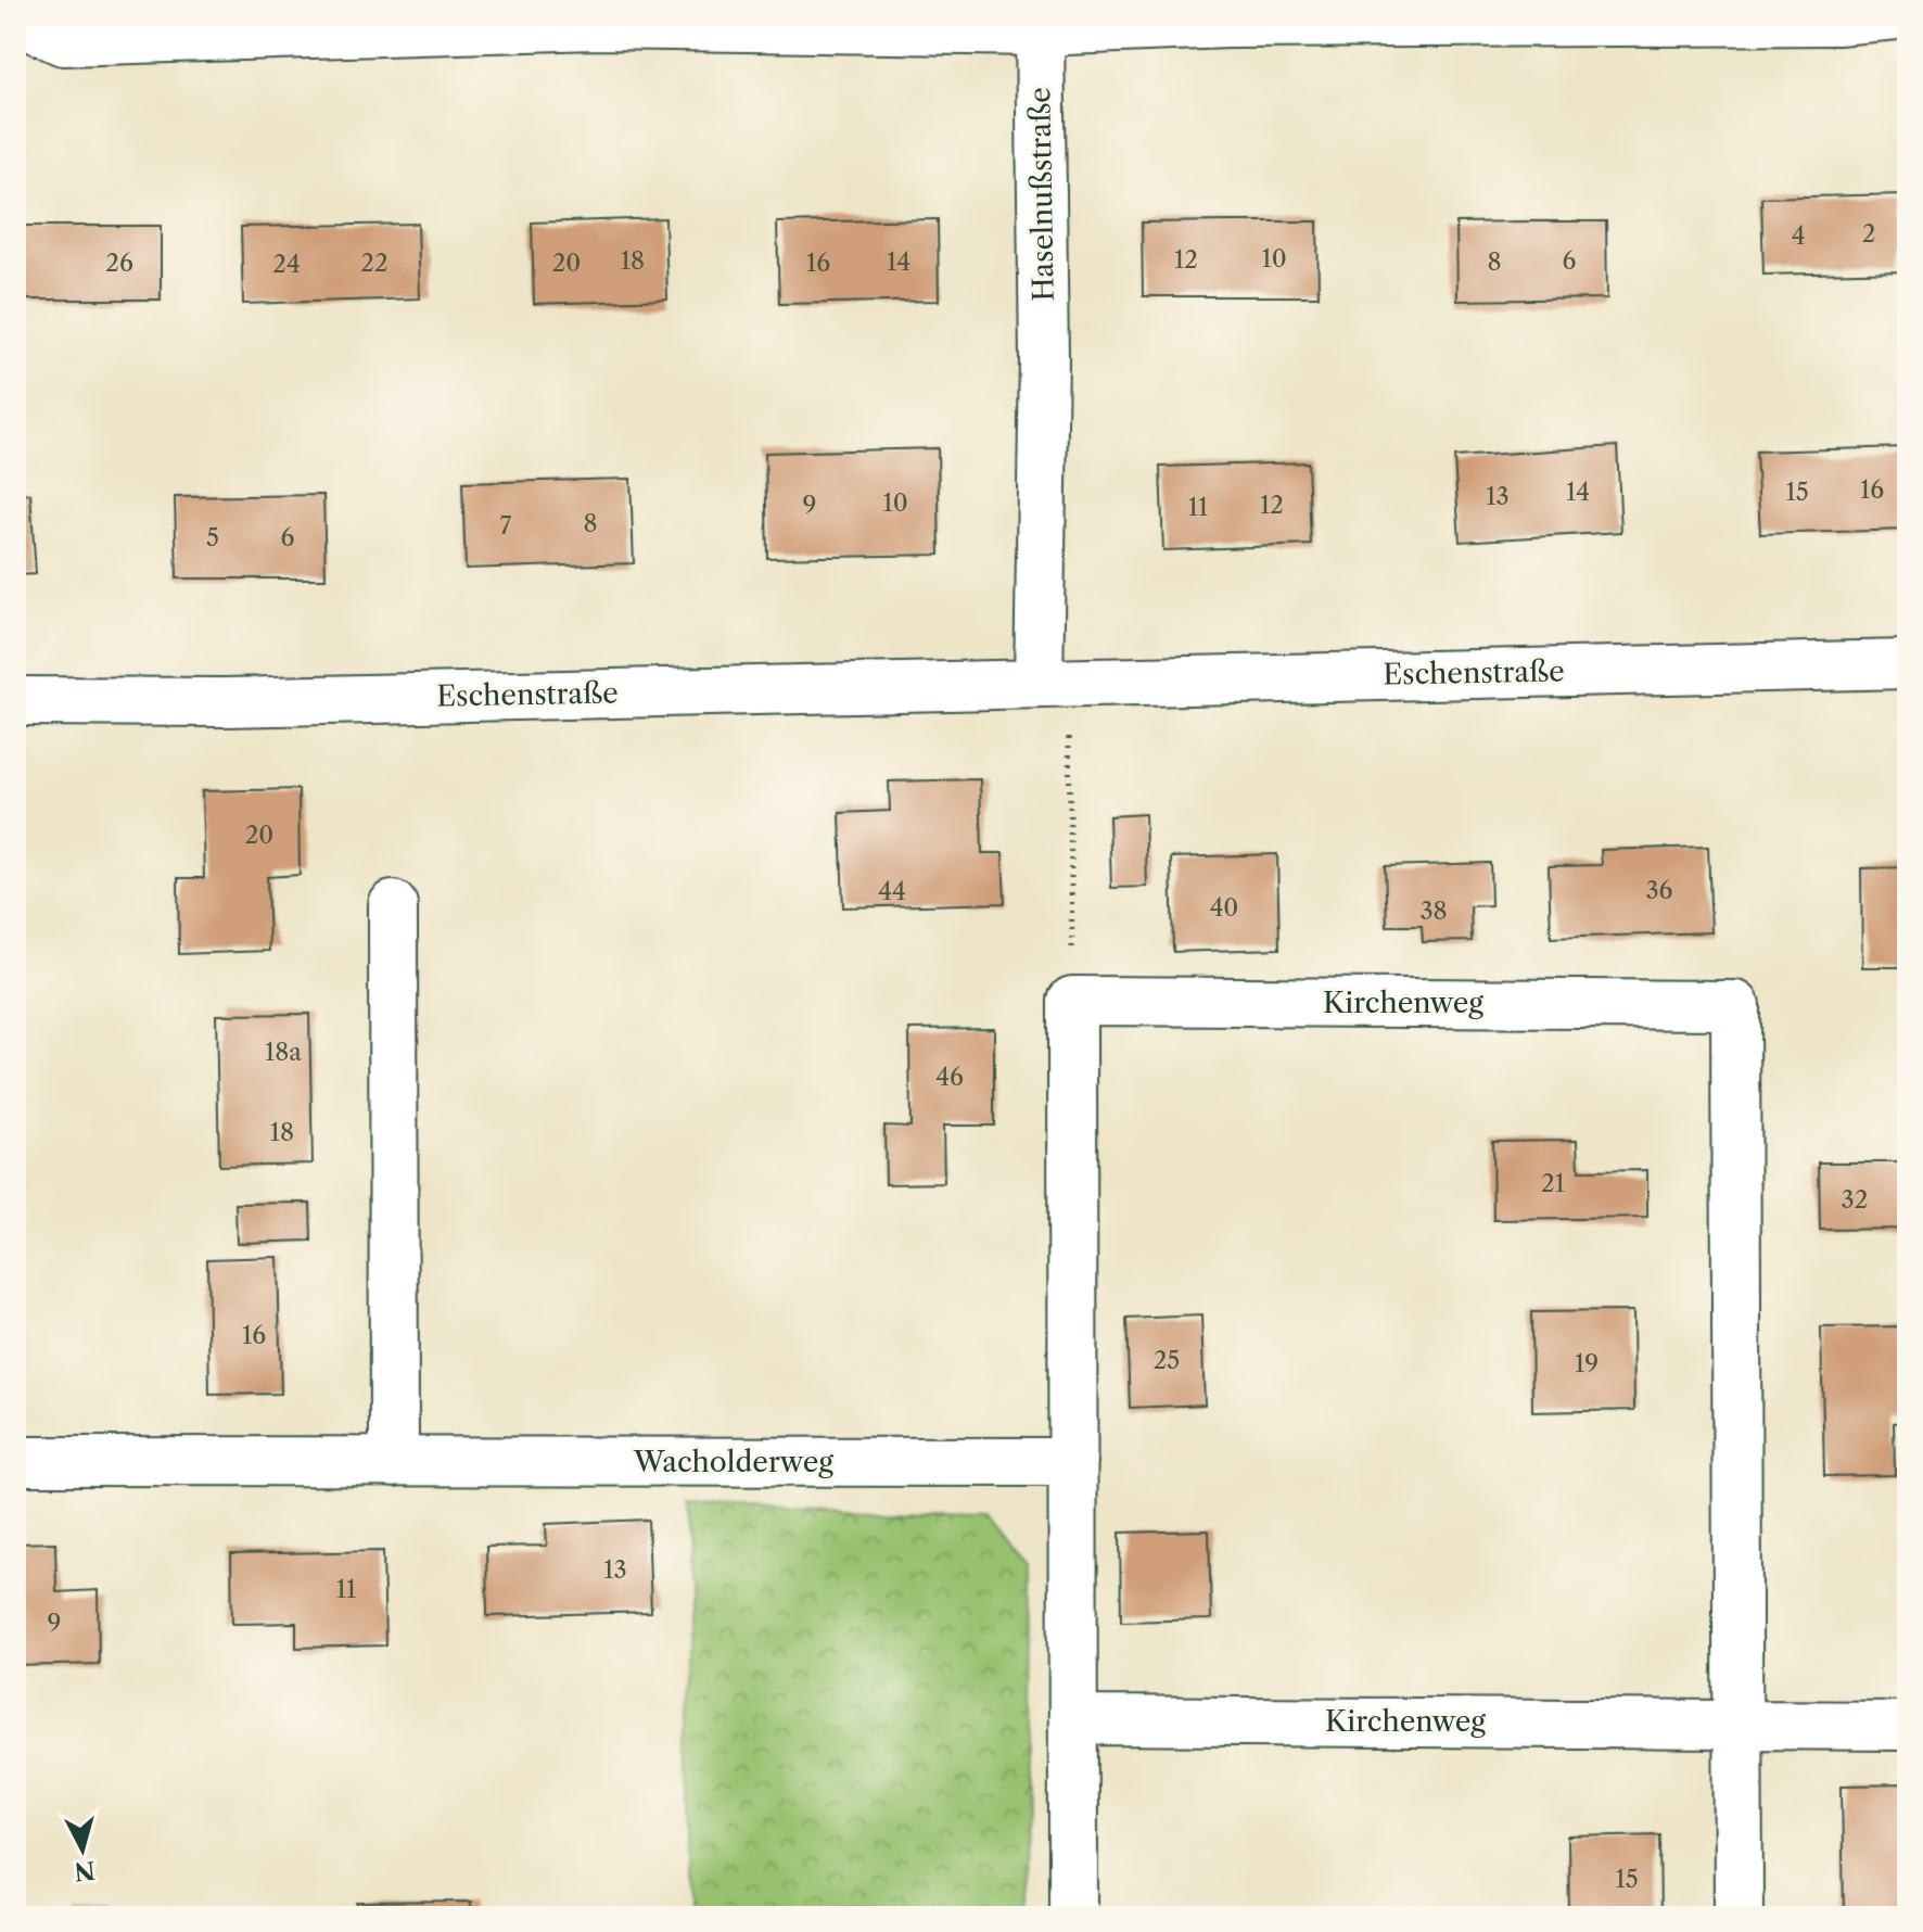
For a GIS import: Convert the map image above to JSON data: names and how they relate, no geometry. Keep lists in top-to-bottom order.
{
  "streets": {
    "street": [
      "Haselnußstraße",
      "Eschenstraße",
      "Kirchenweg",
      "Wacholderweg"
    ]
  },
  "crossings": [
    ["Haselnußstraße", "Eschenstraße"]
  ],
  "house_numbers": [
    "2",
    "4",
    "10",
    "12",
    "18",
    "6",
    "14",
    "8",
    "26",
    "22",
    "20",
    "16",
    "24",
    "16",
    "14",
    "15",
    "13",
    "10",
    "9",
    "12",
    "11",
    "8",
    "7",
    "5",
    "6",
    "20",
    "36",
    "44",
    "40",
    "38",
    "18a",
    "46",
    "18",
    "21",
    "32",
    "16",
    "25",
    "19",
    "13",
    "11",
    "9",
    "15"
  ],
  "north": "bottom"
}
